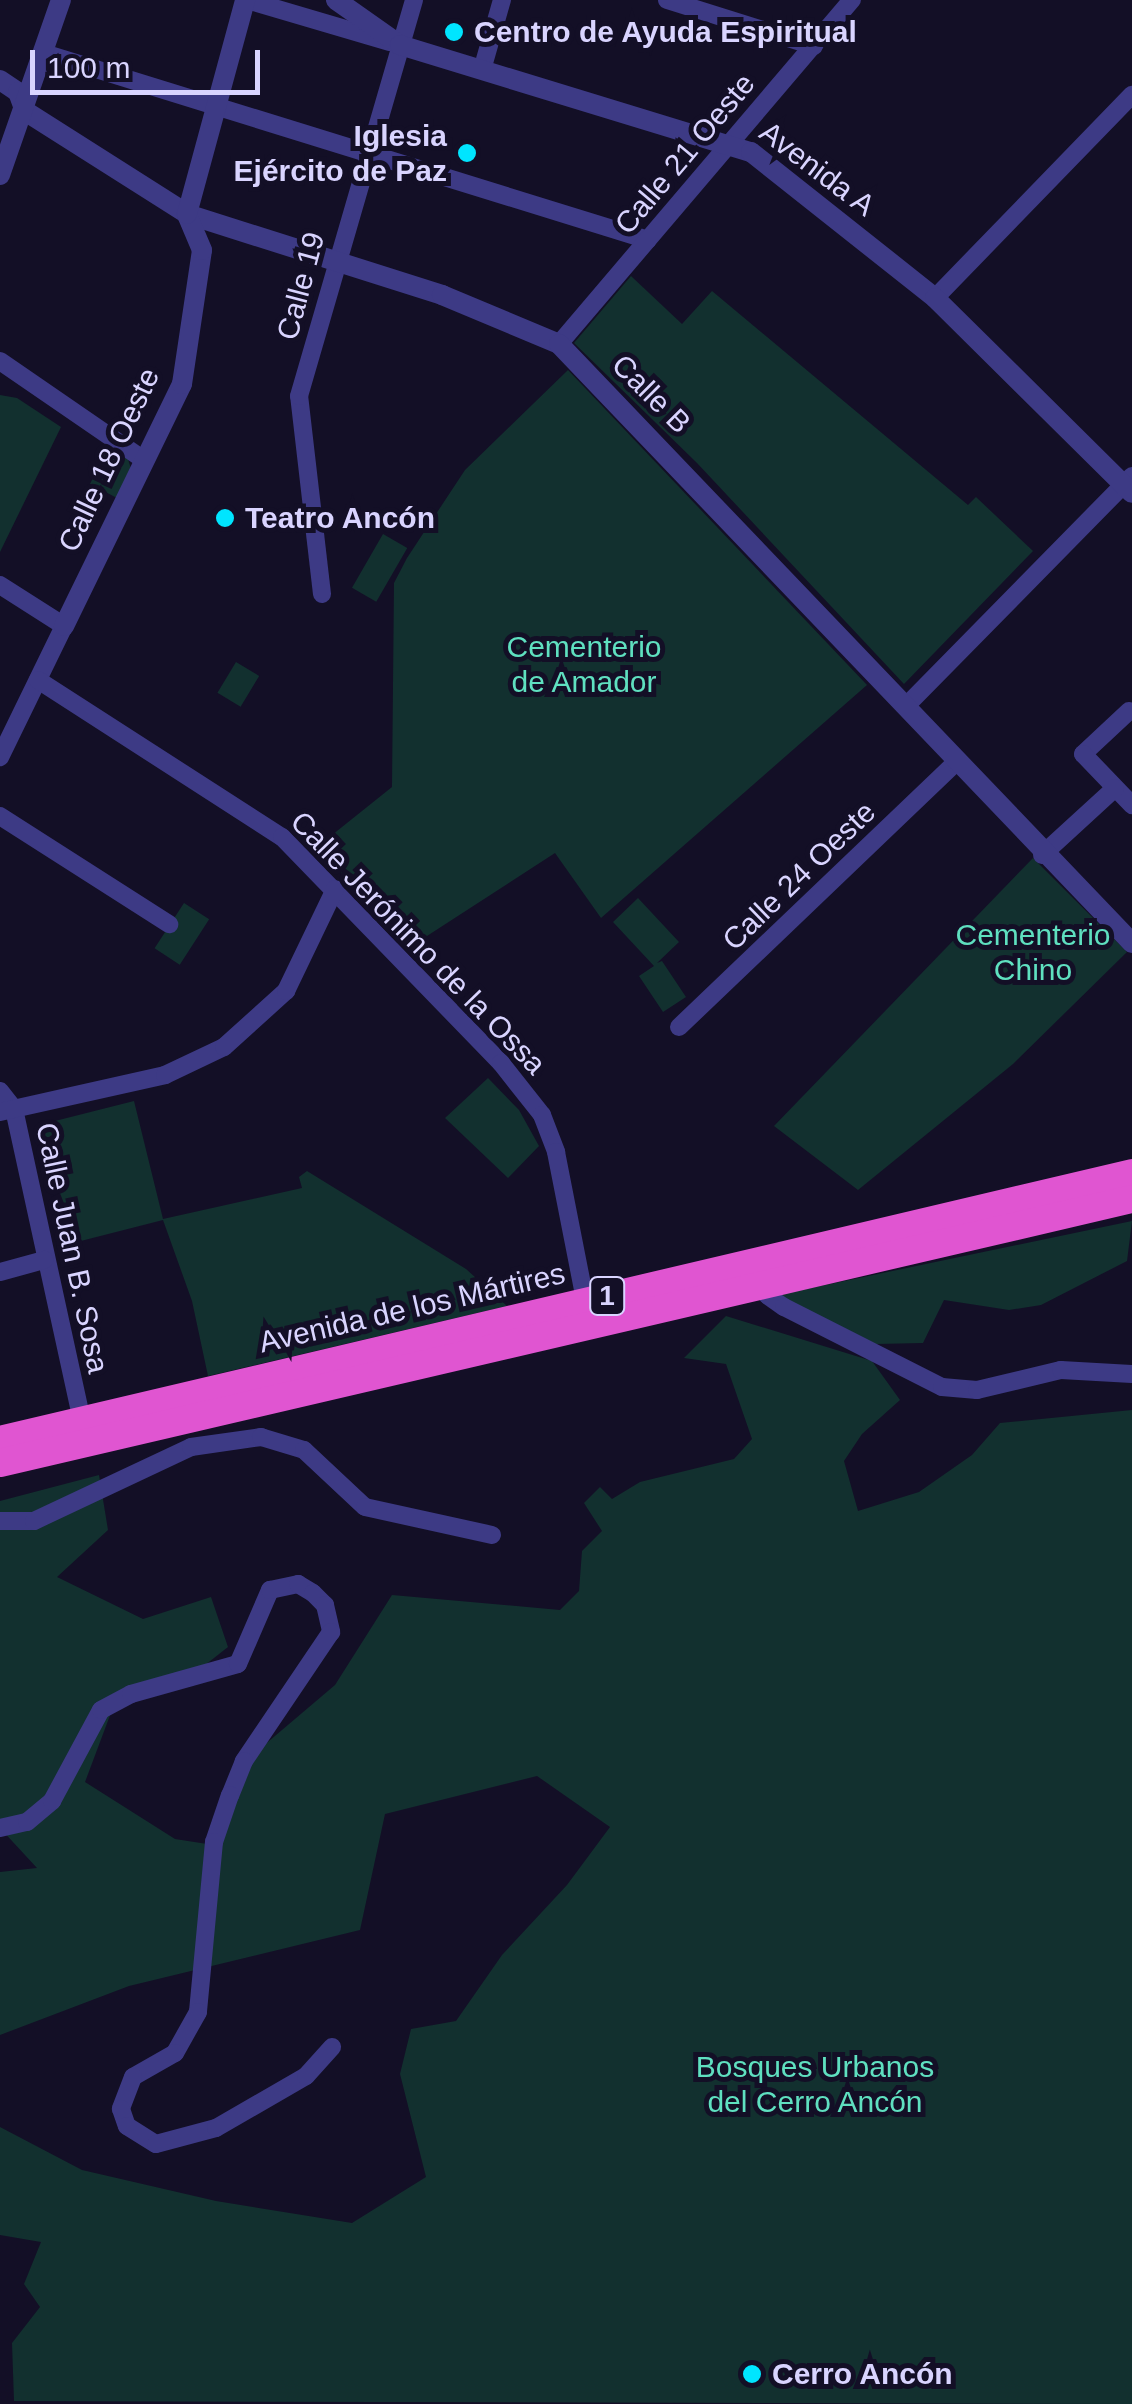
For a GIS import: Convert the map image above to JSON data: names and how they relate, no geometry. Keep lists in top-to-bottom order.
{
  "streets": {
    "highway": ["1", "Avenida de los Mártires"],
    "street": [
      "Calle 21 Oeste",
      "Avenida A",
      "Calle 19",
      "Calle B",
      "Calle 18 Oeste",
      "Calle 24 Oeste",
      "Calle Jerónimo de la Ossa",
      "Calle Juan B. Sosa"
    ]
  },
  "crossings": [
    ["Calle 21 Oeste", "Avenida A"],
    ["Calle 21 Oeste", "Calle B"],
    ["Avenida A", "Calle 19"],
    ["Calle 19", "Calle B"],
    ["Calle B", "Calle 18 Oeste"],
    ["Calle B", "Calle 24 Oeste"],
    ["Calle 18 Oeste", "Calle Jerónimo de la Ossa"],
    ["Calle Jerónimo de la Ossa", "Avenida de los Mártires"],
    ["Calle Juan B. Sosa", "Avenida de los Mártires"]
  ],
  "parks": ["Cementerio de Amador", "Cementerio Chino", "Bosques Urbanos del Cerro Ancón"],
  "places": [
    "Centro de Ayuda Espiritual",
    "Iglesia Ejército de Paz",
    "Teatro Ancón",
    "Cerro Ancón"
  ],
  "scale_bar": "100 m"
}
